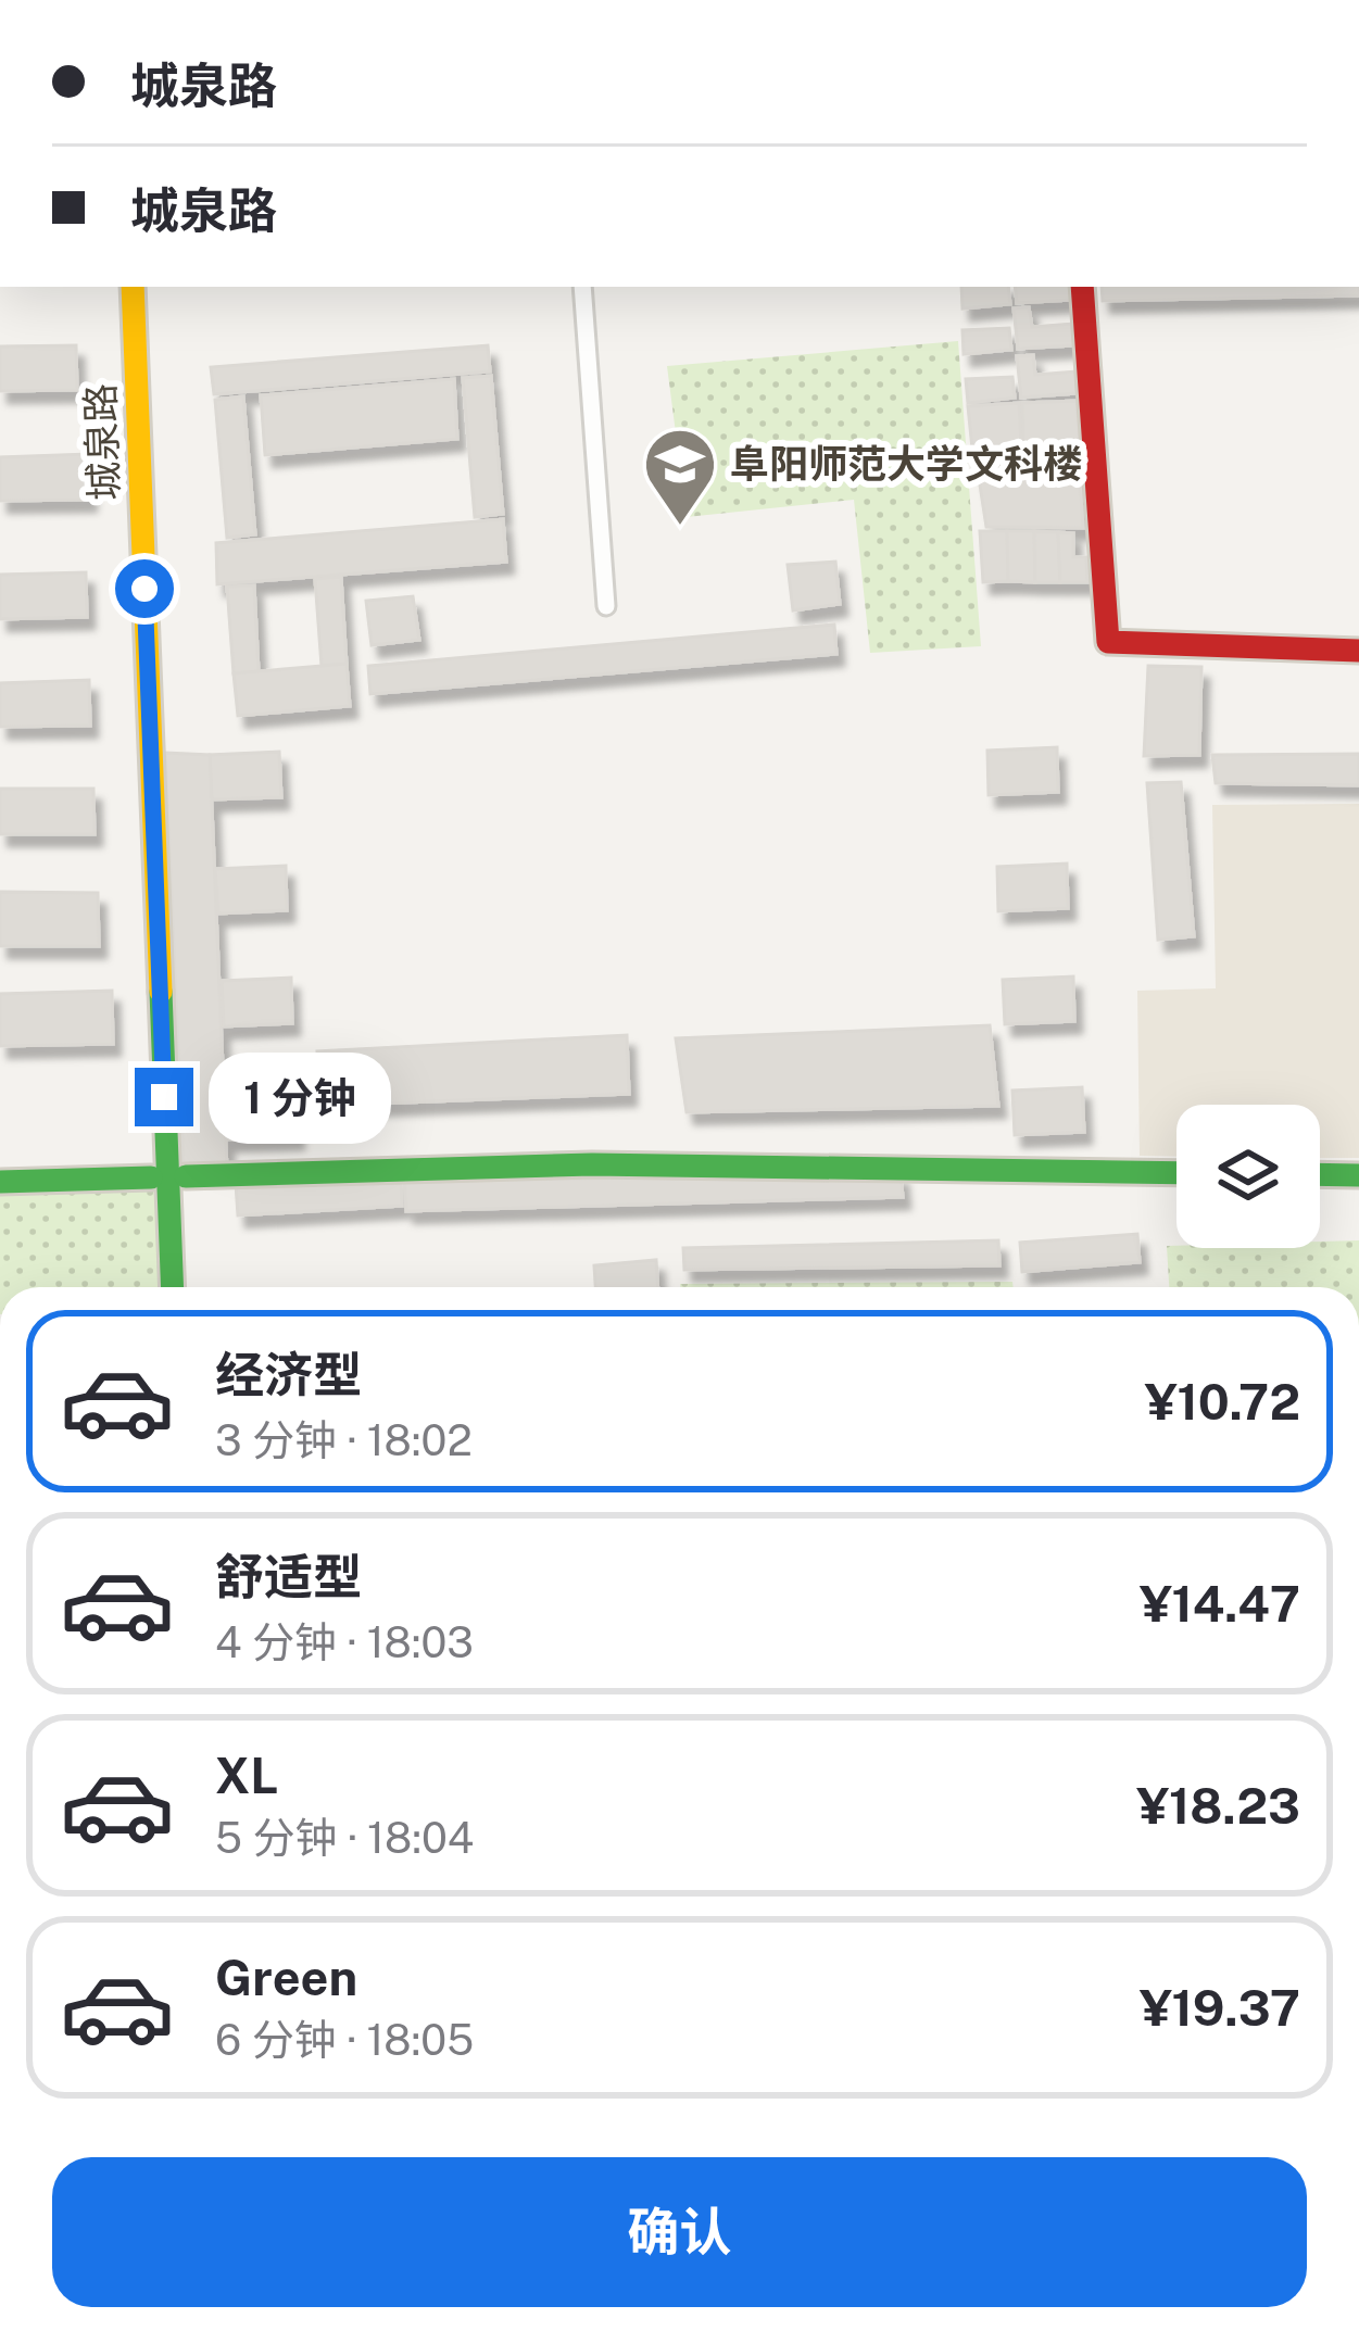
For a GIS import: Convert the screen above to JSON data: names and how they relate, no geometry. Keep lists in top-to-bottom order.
{
  "streets": {
    "street": ["城泉路"]
  },
  "places": {
    "school or university": ["阜阳师范大学文科楼"]
  },
  "page": {
    "banner": ["城泉路", "城泉路"],
    "bubble": "1 分钟",
    "list": [
      {
        "name": "经济型",
        "note": "3 分钟 · 18:02",
        "value": "¥10.72"
      },
      {
        "name": "舒适型",
        "note": "4 分钟 · 18:03",
        "value": "¥14.47"
      },
      {
        "name": "XL",
        "note": "5 分钟 · 18:04",
        "value": "¥18.23"
      },
      {
        "name": "Green",
        "note": "6 分钟 · 18:05",
        "value": "¥19.37"
      }
    ],
    "buttons": "确认"
  }
}
